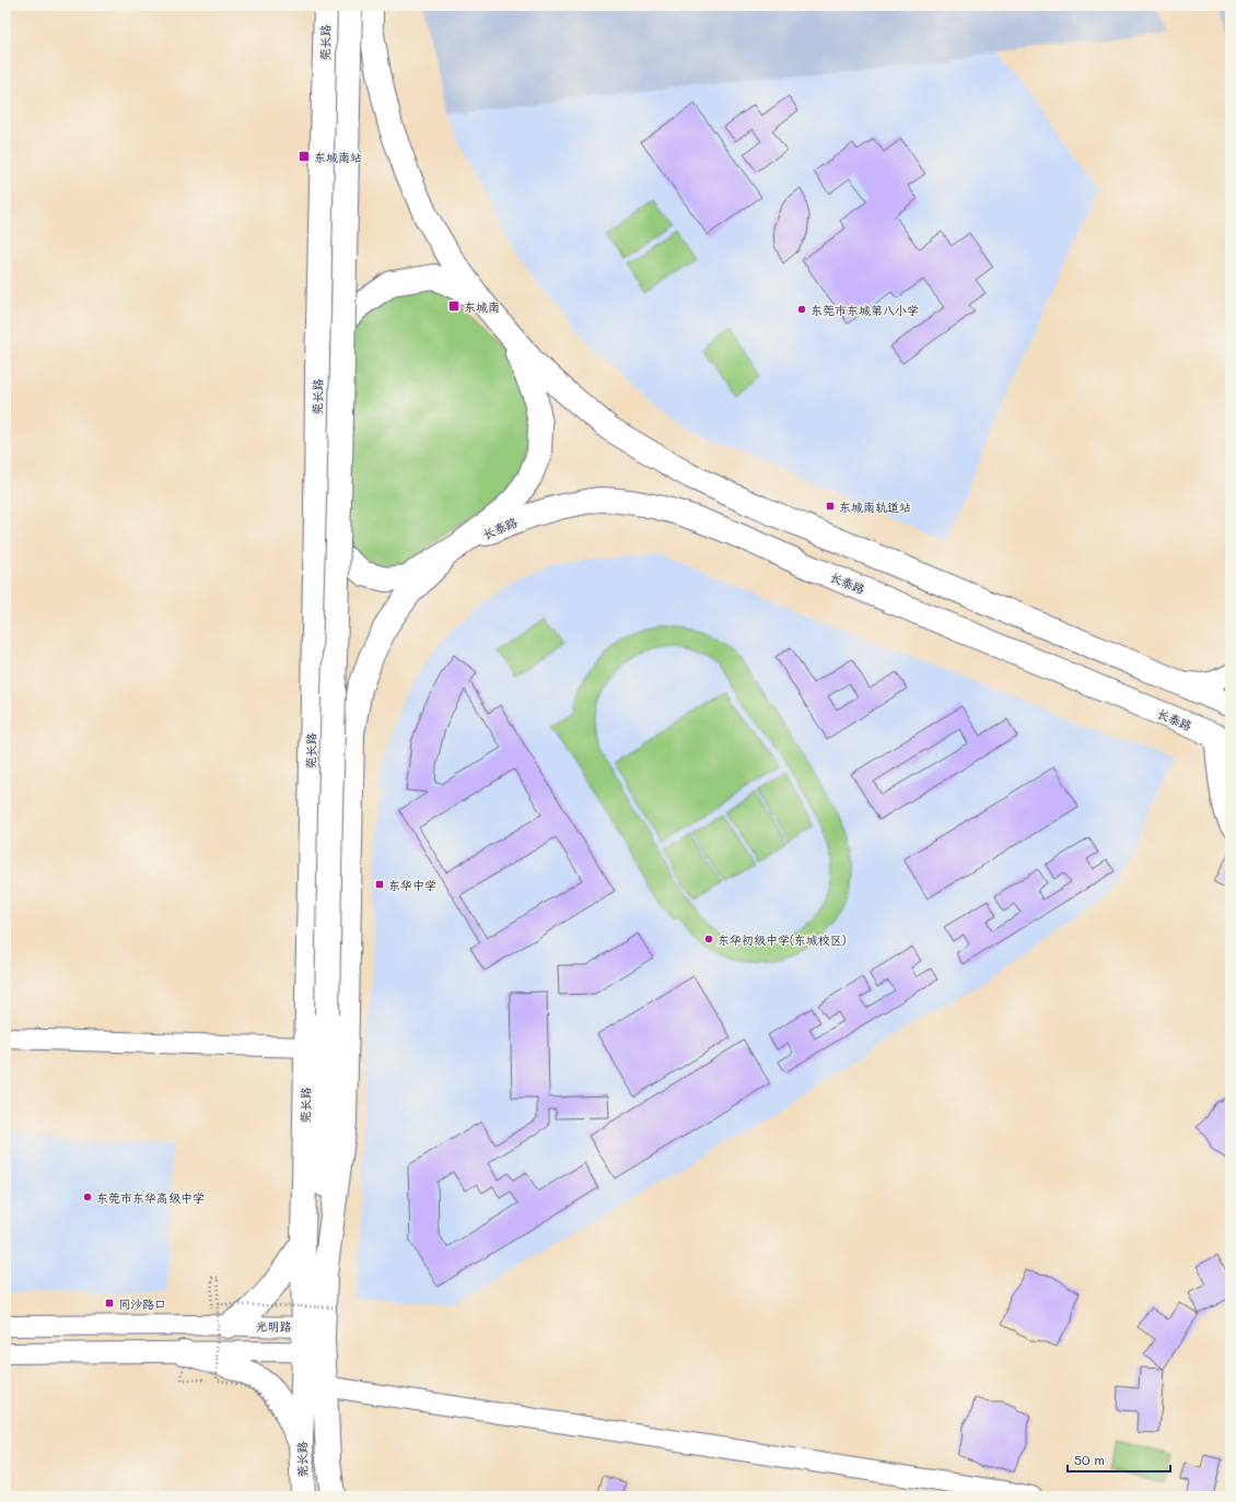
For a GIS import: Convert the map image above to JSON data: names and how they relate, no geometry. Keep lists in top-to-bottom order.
{
  "streets": {
    "main road": ["莞长路", "长泰路"],
    "street": ["光明路"]
  },
  "crossings": [
    ["莞长路", "长泰路"],
    ["莞长路", "光明路"]
  ],
  "places": {
    "transit": [
      "东城南站",
      "东城南",
      "东城南轨道站",
      "东华中学",
      "同沙路口"
    ],
    "other": ["东莞市东城第八小学", "东华初级中学(东城校区)", "东莞市东华高级中学"]
  },
  "scale_bar": "50 m"
}
